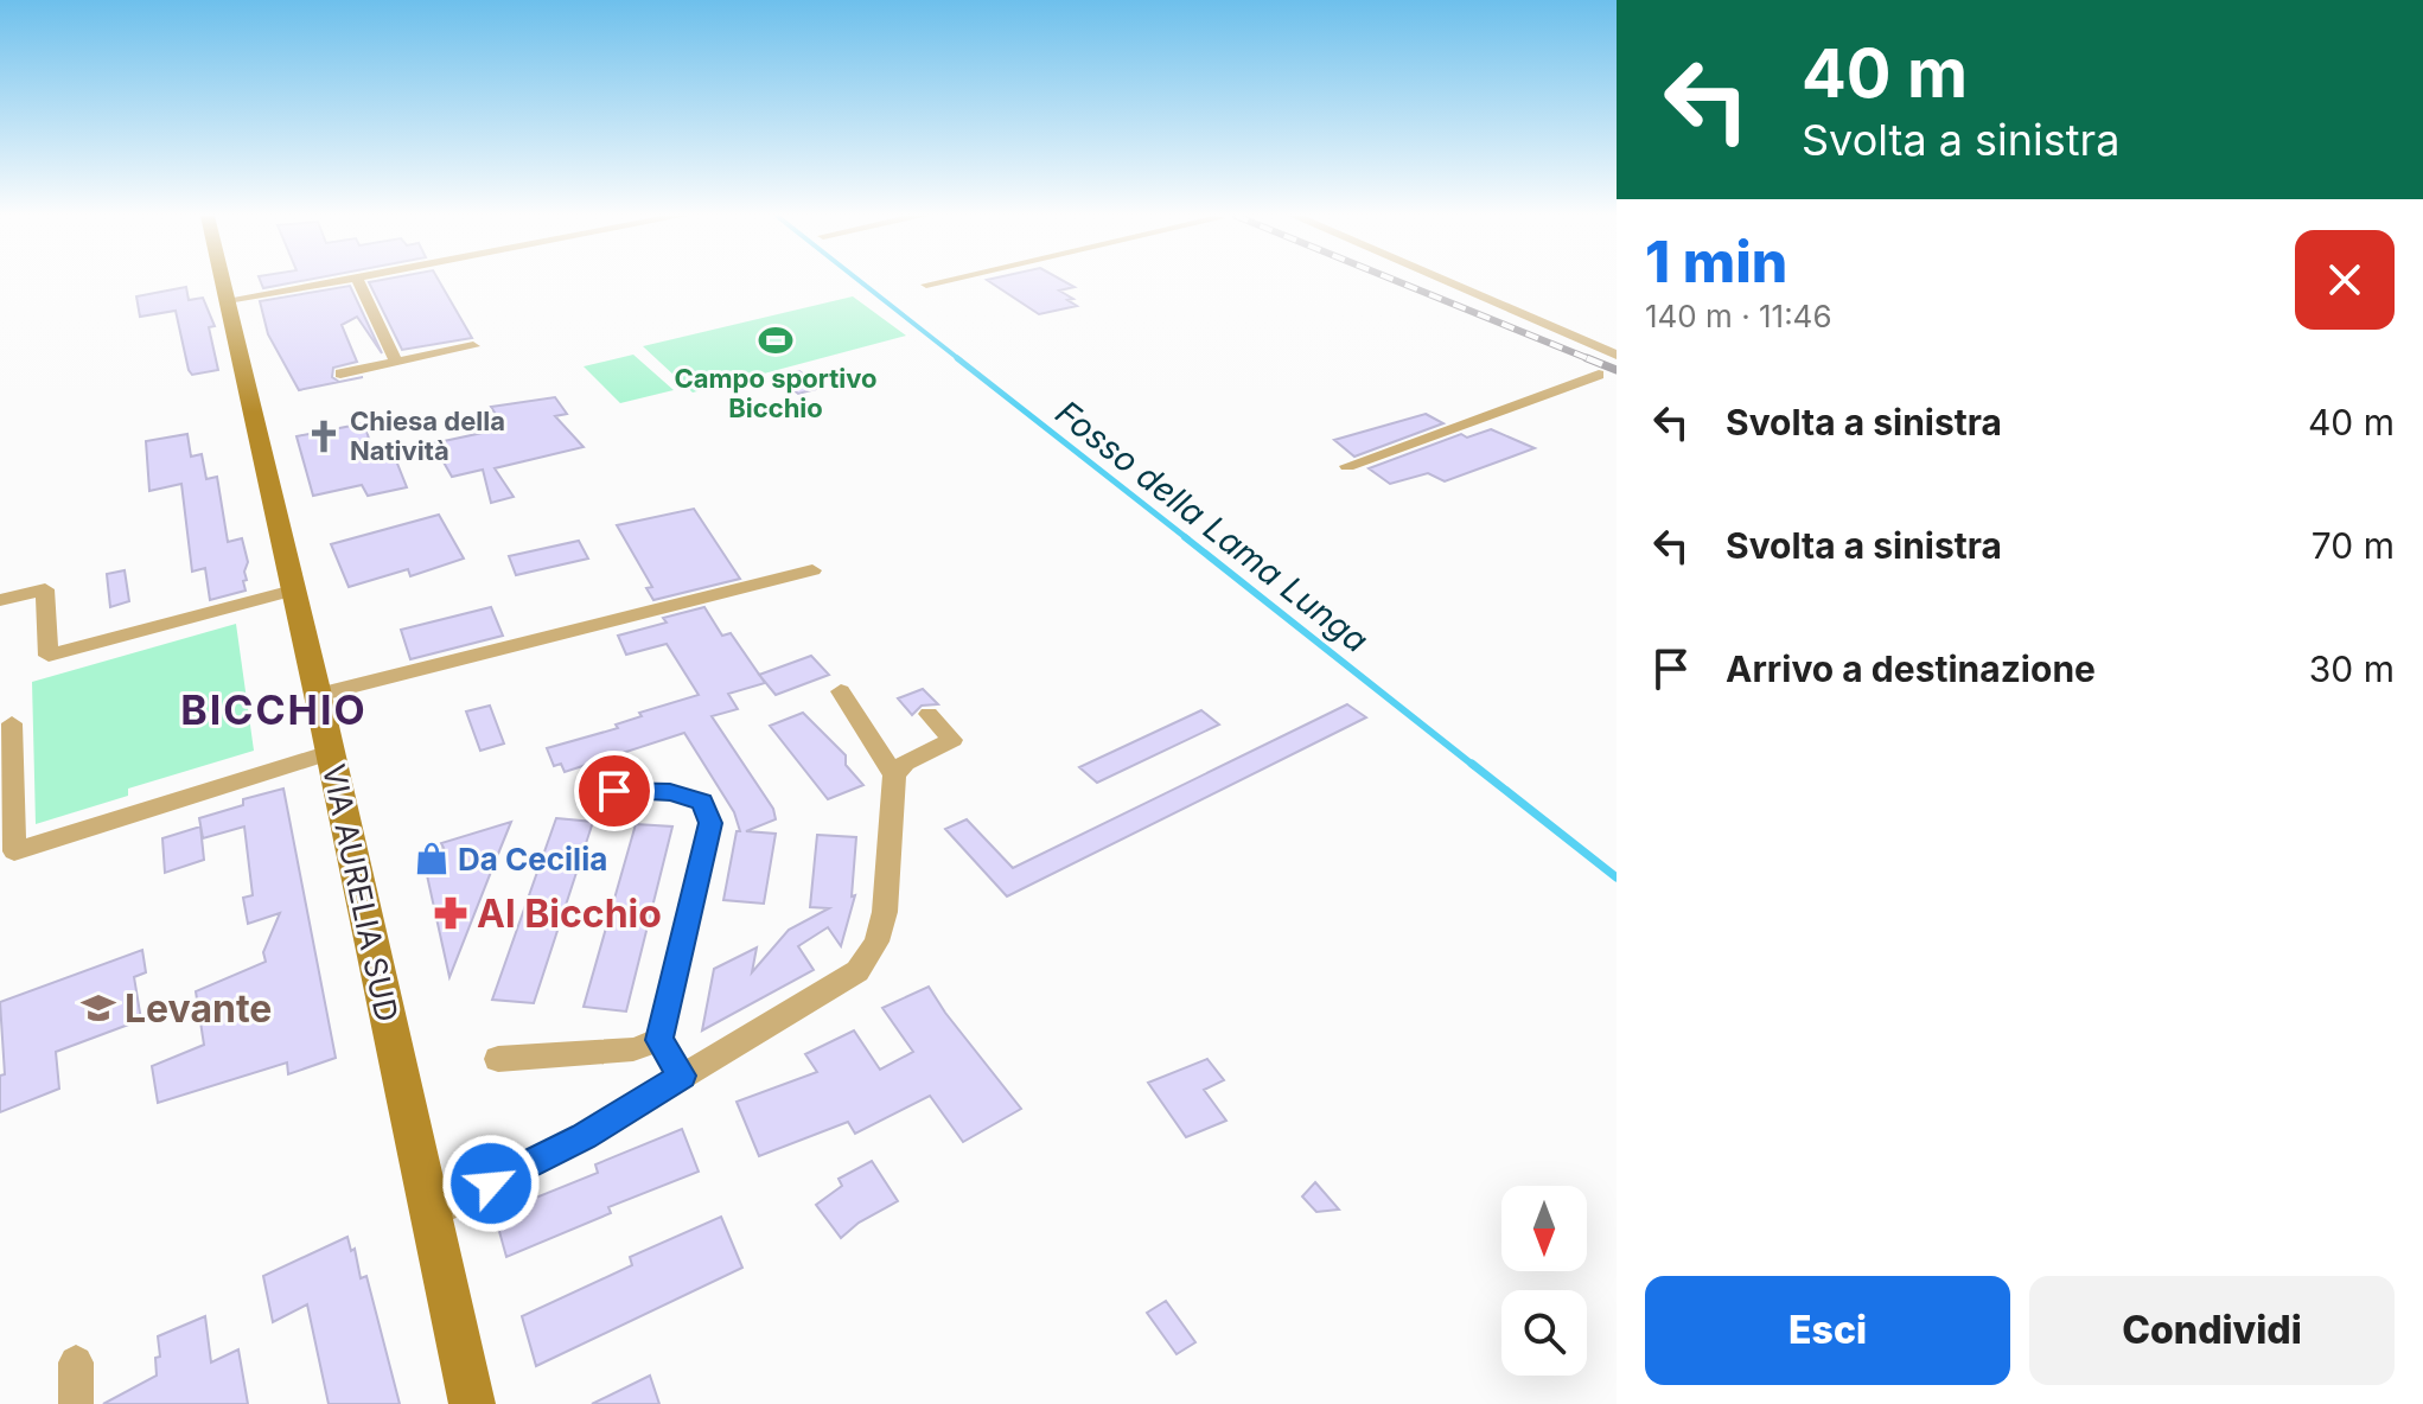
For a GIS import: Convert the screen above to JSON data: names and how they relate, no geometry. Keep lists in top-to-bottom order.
{
  "streets": {
    "main road": ["VIA AURELIA SUD"]
  },
  "districts": ["BICCHIO"],
  "water": ["Fosso della Lama Lunga"],
  "places": {
    "sports": ["Campo sportivo Bicchio"],
    "church": ["Chiesa della Natività"],
    "shop": ["Da Cecilia"],
    "pharmacy": ["Al Bicchio"],
    "school or university": ["Levante"]
  },
  "north": "bottom",
  "page": {
    "turn": ["40 m", "Svolta a sinistra"],
    "heading": ["1 min", "140 m · 11:46"],
    "list": [
      {
        "name": "Svolta a sinistra",
        "value": "40 m"
      },
      {
        "name": "Svolta a sinistra",
        "value": "70 m"
      },
      {
        "name": "Arrivo a destinazione",
        "value": "30 m"
      }
    ],
    "buttons": ["Esci", "Condividi"]
  }
}
